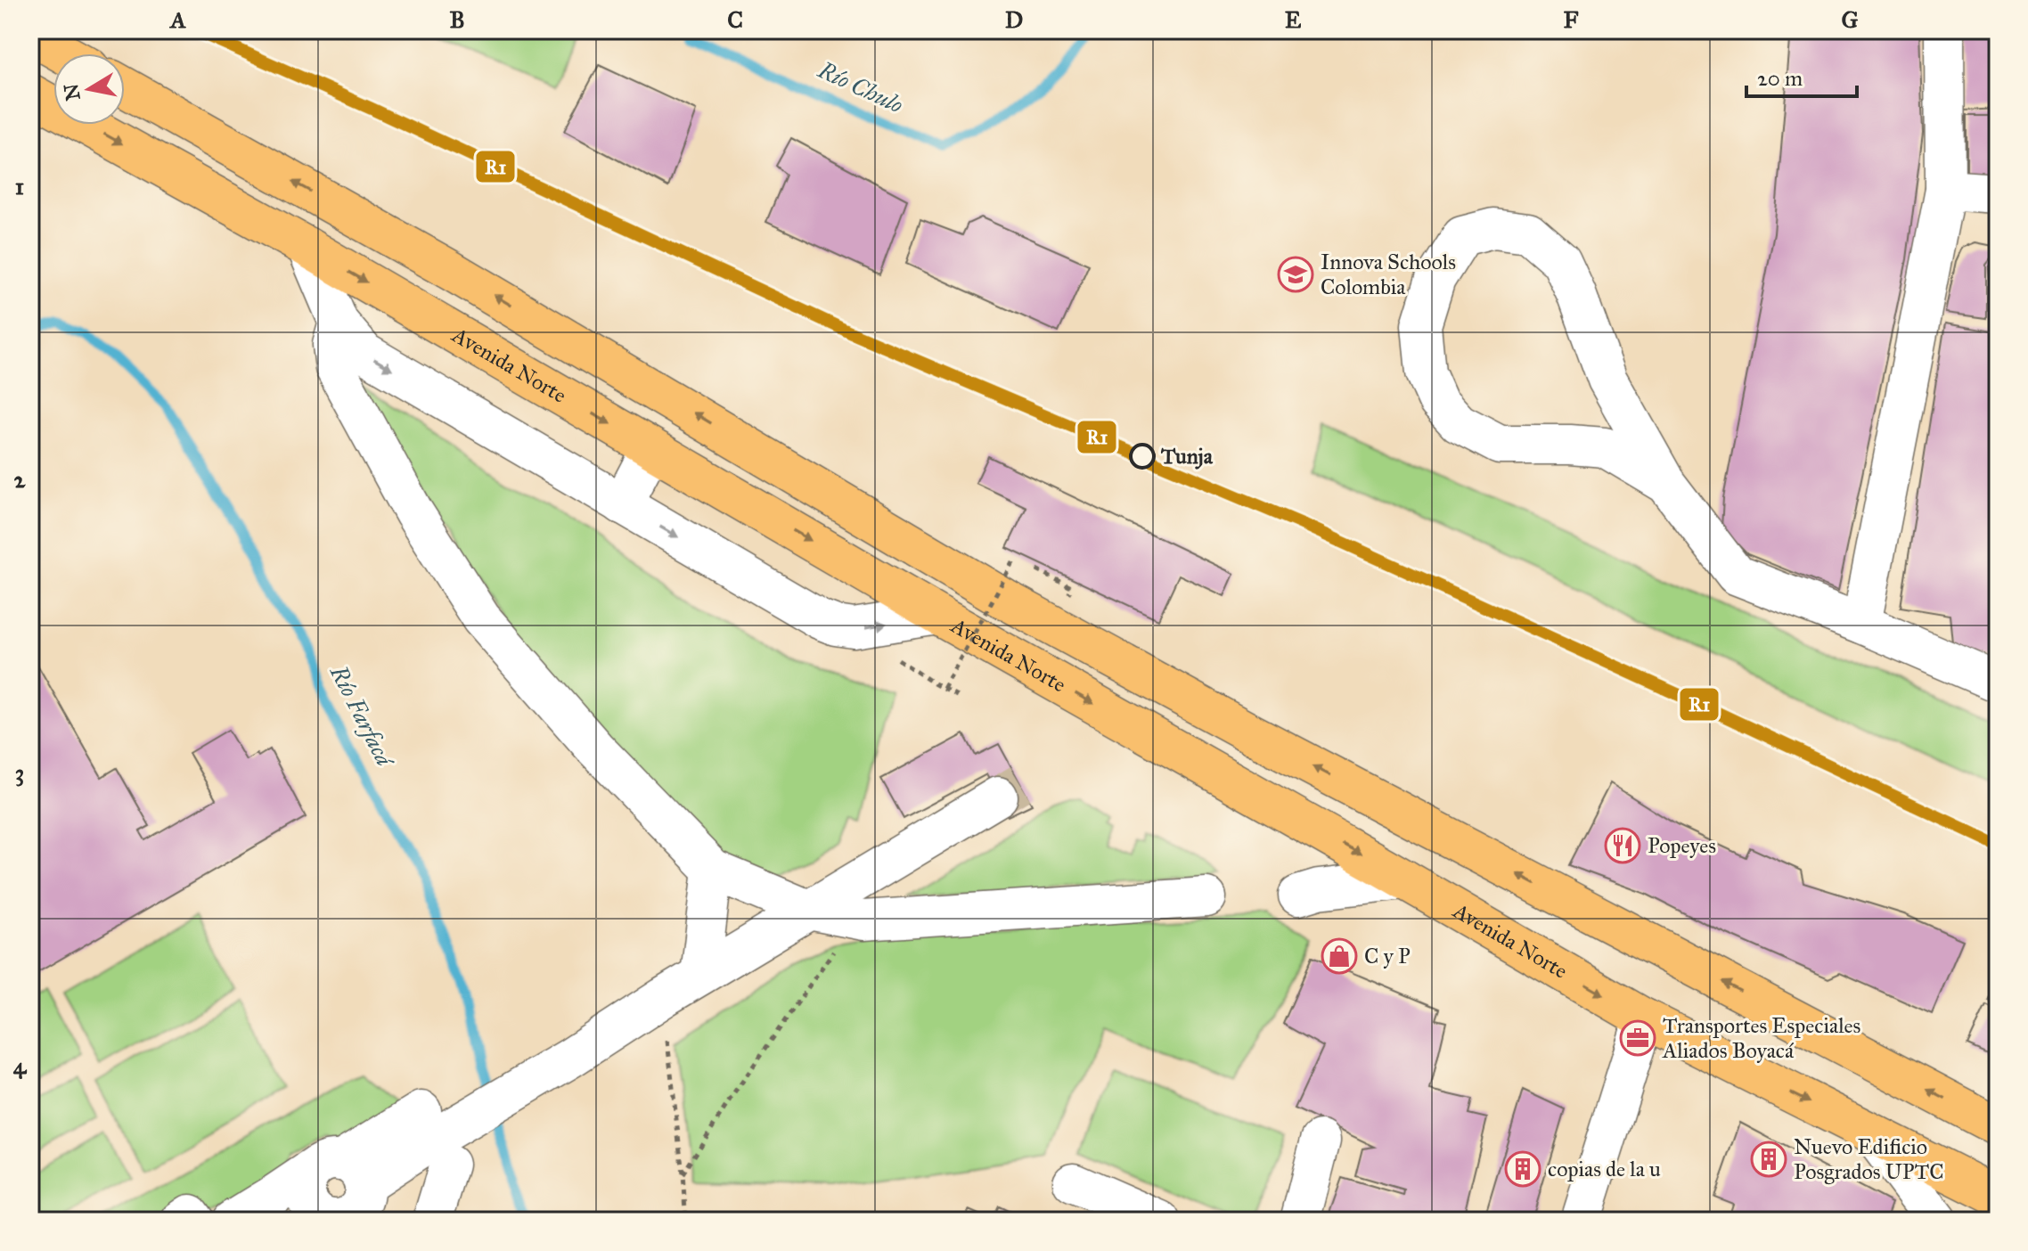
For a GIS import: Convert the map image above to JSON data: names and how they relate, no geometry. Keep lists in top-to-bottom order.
{
  "streets": {
    "main road": ["Avenida Norte"]
  },
  "water": ["Río Chulo", "Río Farfacá"],
  "places": {
    "school or university": ["Innova Schools Colombia"],
    "other": ["Tunja"],
    "restaurant": ["Popeyes"],
    "shop": ["C y P"],
    "office": ["Transportes Especiales Aliados Boyacá"],
    "building": ["Nuevo Edificio Posgrados UPTC", "copias de la u"]
  },
  "lines": ["transit line R1"],
  "scale_bar": "20 m",
  "north": "left",
  "grid": {
    "columns": [
      "A",
      "B",
      "C",
      "D",
      "E",
      "F",
      "G"
    ],
    "rows": [
      "1",
      "2",
      "3",
      "4"
    ]
  }
}
